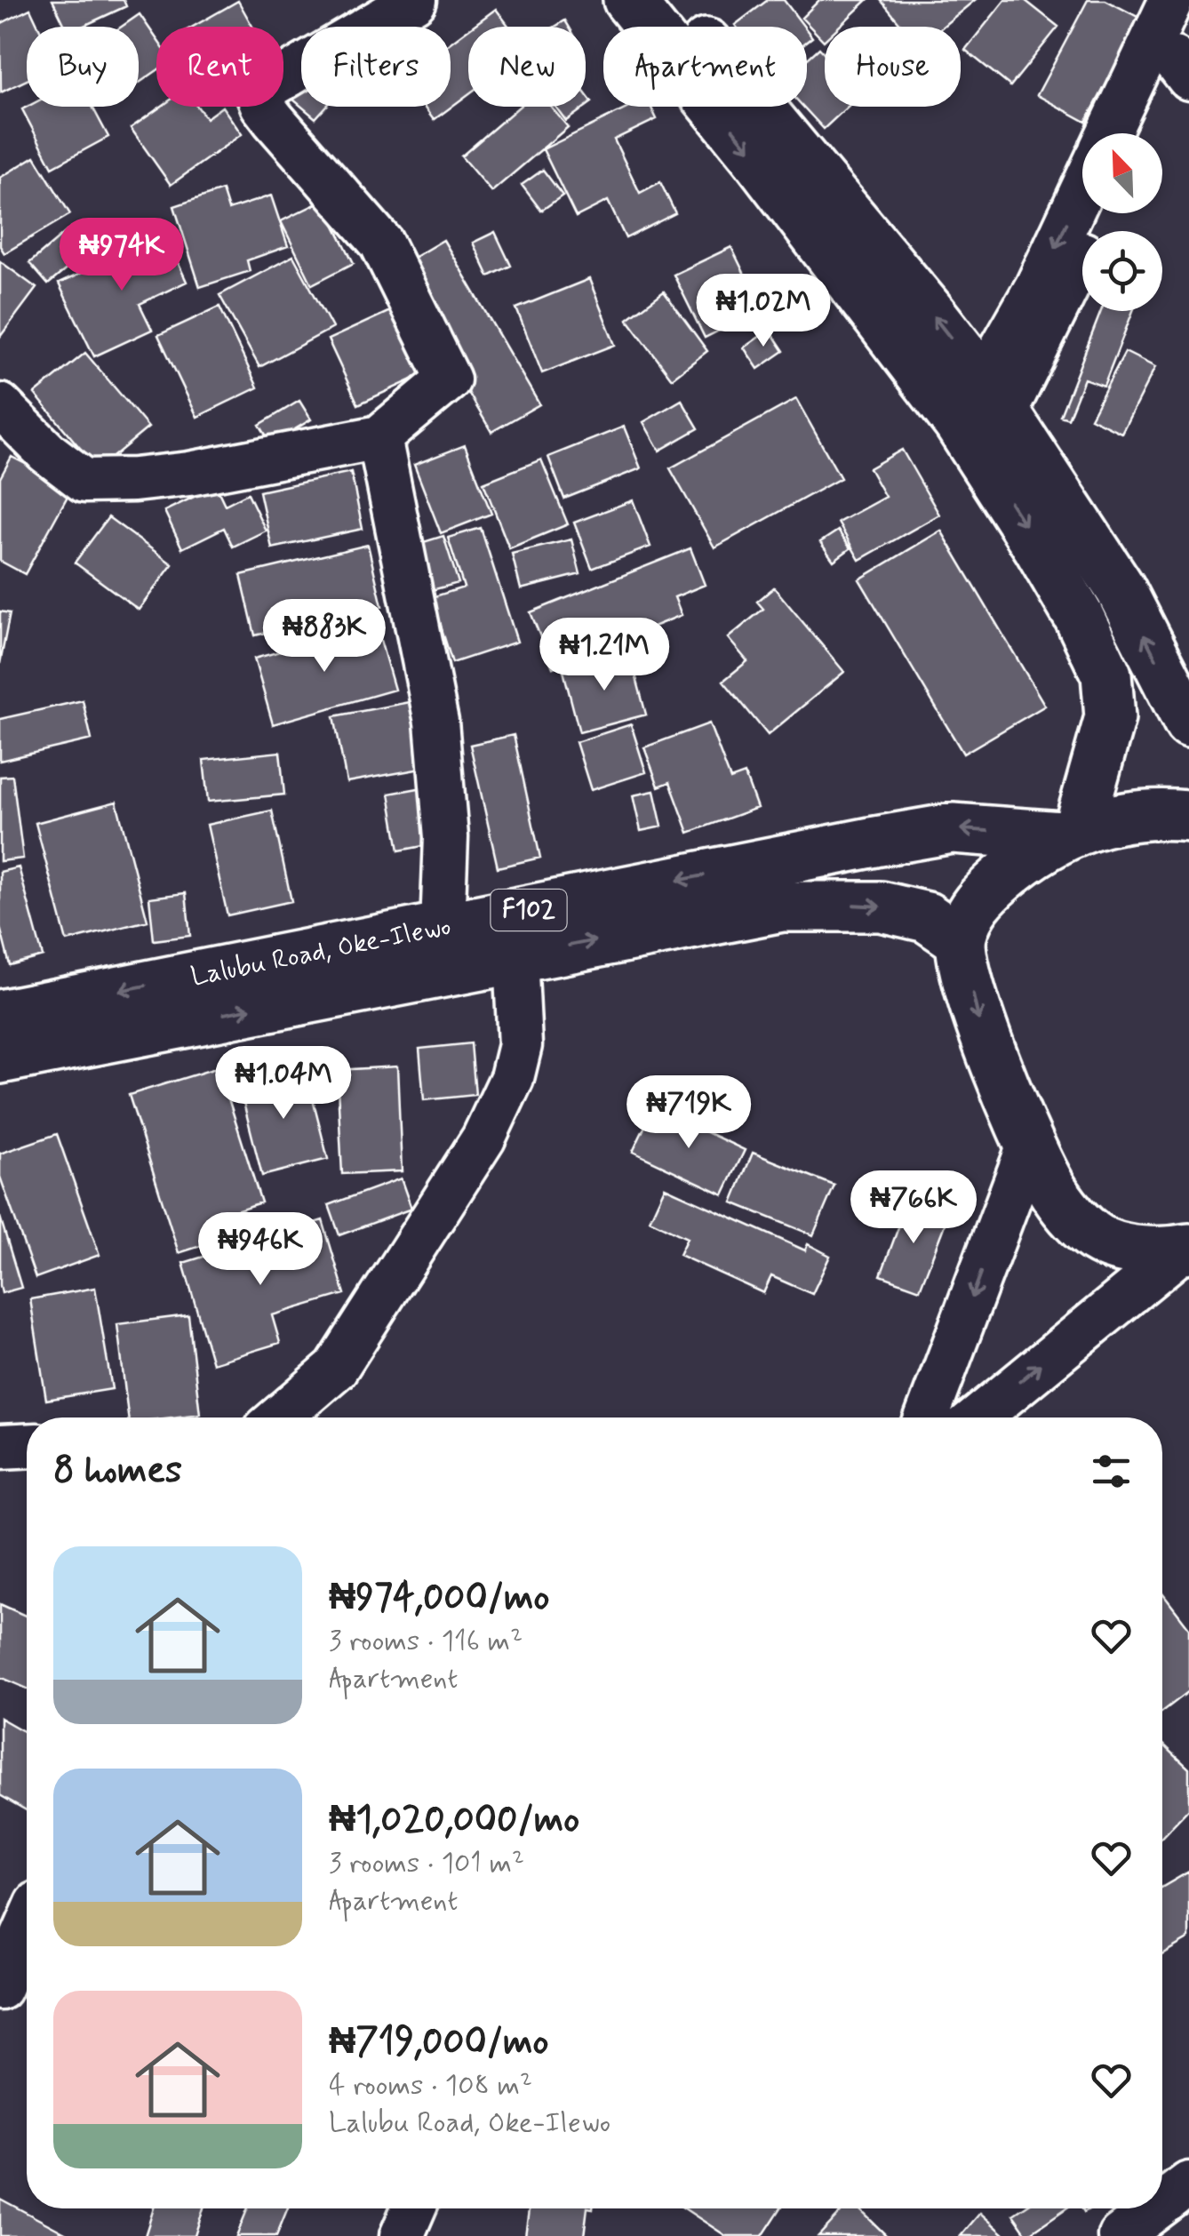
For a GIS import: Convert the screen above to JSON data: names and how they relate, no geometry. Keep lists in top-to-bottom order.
{
  "streets": {
    "main road": ["F102", "Lalubu Road, Oke-Ilewo"]
  },
  "crossings": [
    ["F102", "Lalubu Road, Oke-Ilewo"]
  ],
  "north": "top left",
  "page": {
    "chip": [
      "Buy",
      "Rent",
      "Filters",
      "New",
      "Apartment",
      "House"
    ],
    "price": [
      "₦974K",
      "₦1.02M",
      "₦883K",
      "₦1.21M",
      "₦1.04M",
      "₦719K",
      "₦766K",
      "₦946K"
    ],
    "heading": "8 homes",
    "list": [
      {
        "name": "₦974,000/mo",
        "note": "3 rooms · 116 m² · Apartment"
      },
      {
        "name": "₦1,020,000/mo",
        "note": "3 rooms · 101 m² · Apartment"
      },
      {
        "name": "₦719,000/mo",
        "note": "4 rooms · 108 m² · Lalubu Road, Oke-Ilewo"
      }
    ]
  }
}
